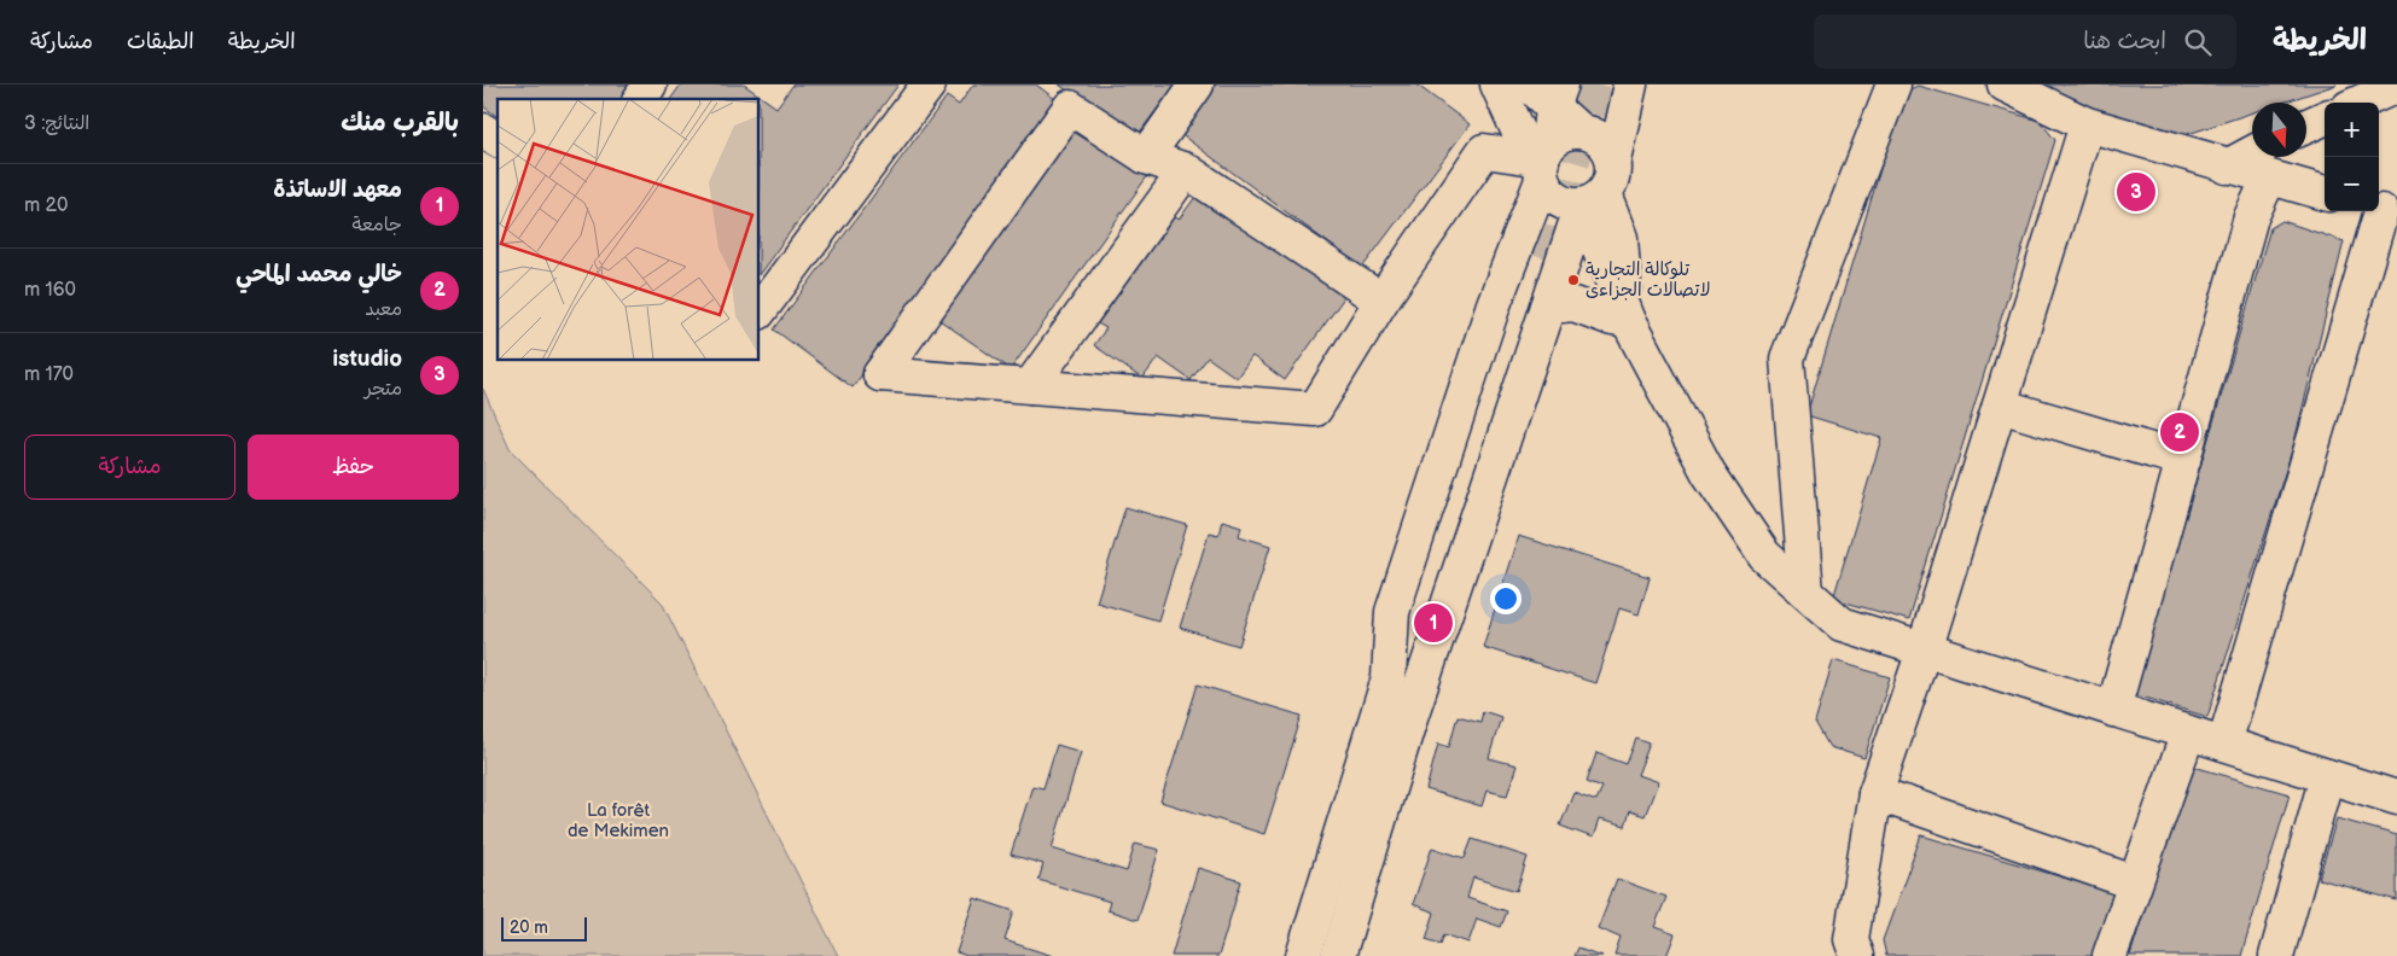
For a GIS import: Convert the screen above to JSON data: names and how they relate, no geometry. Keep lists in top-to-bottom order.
{
  "parks": ["La forêt de Mekimen"],
  "places": ["تلوكالة التجارية لاتصالات الجزاءى"],
  "scale_bar": "20 m",
  "north": "bottom",
  "page": {
    "header": "الخريطة",
    "search": "ابحث هنا",
    "nav": ["الخريطة", "الطبقات", "مشاركة"],
    "heading": ["بالقرب منك", "النتائج: 3"],
    "map_buttons": ["+", "−"],
    "list": [
      {
        "mark": "1",
        "name": "معهد الاساتذة",
        "note": "جامعة",
        "value": "20 m"
      },
      {
        "mark": "2",
        "name": "خالي محمد الماحي",
        "note": "معبد",
        "value": "160 m"
      },
      {
        "mark": "3",
        "name": "istudio",
        "note": "متجر",
        "value": "170 m"
      }
    ],
    "pins": ["3", "2", "1"],
    "buttons": ["حفظ", "مشاركة"],
    "scale": "20 m"
  }
}
